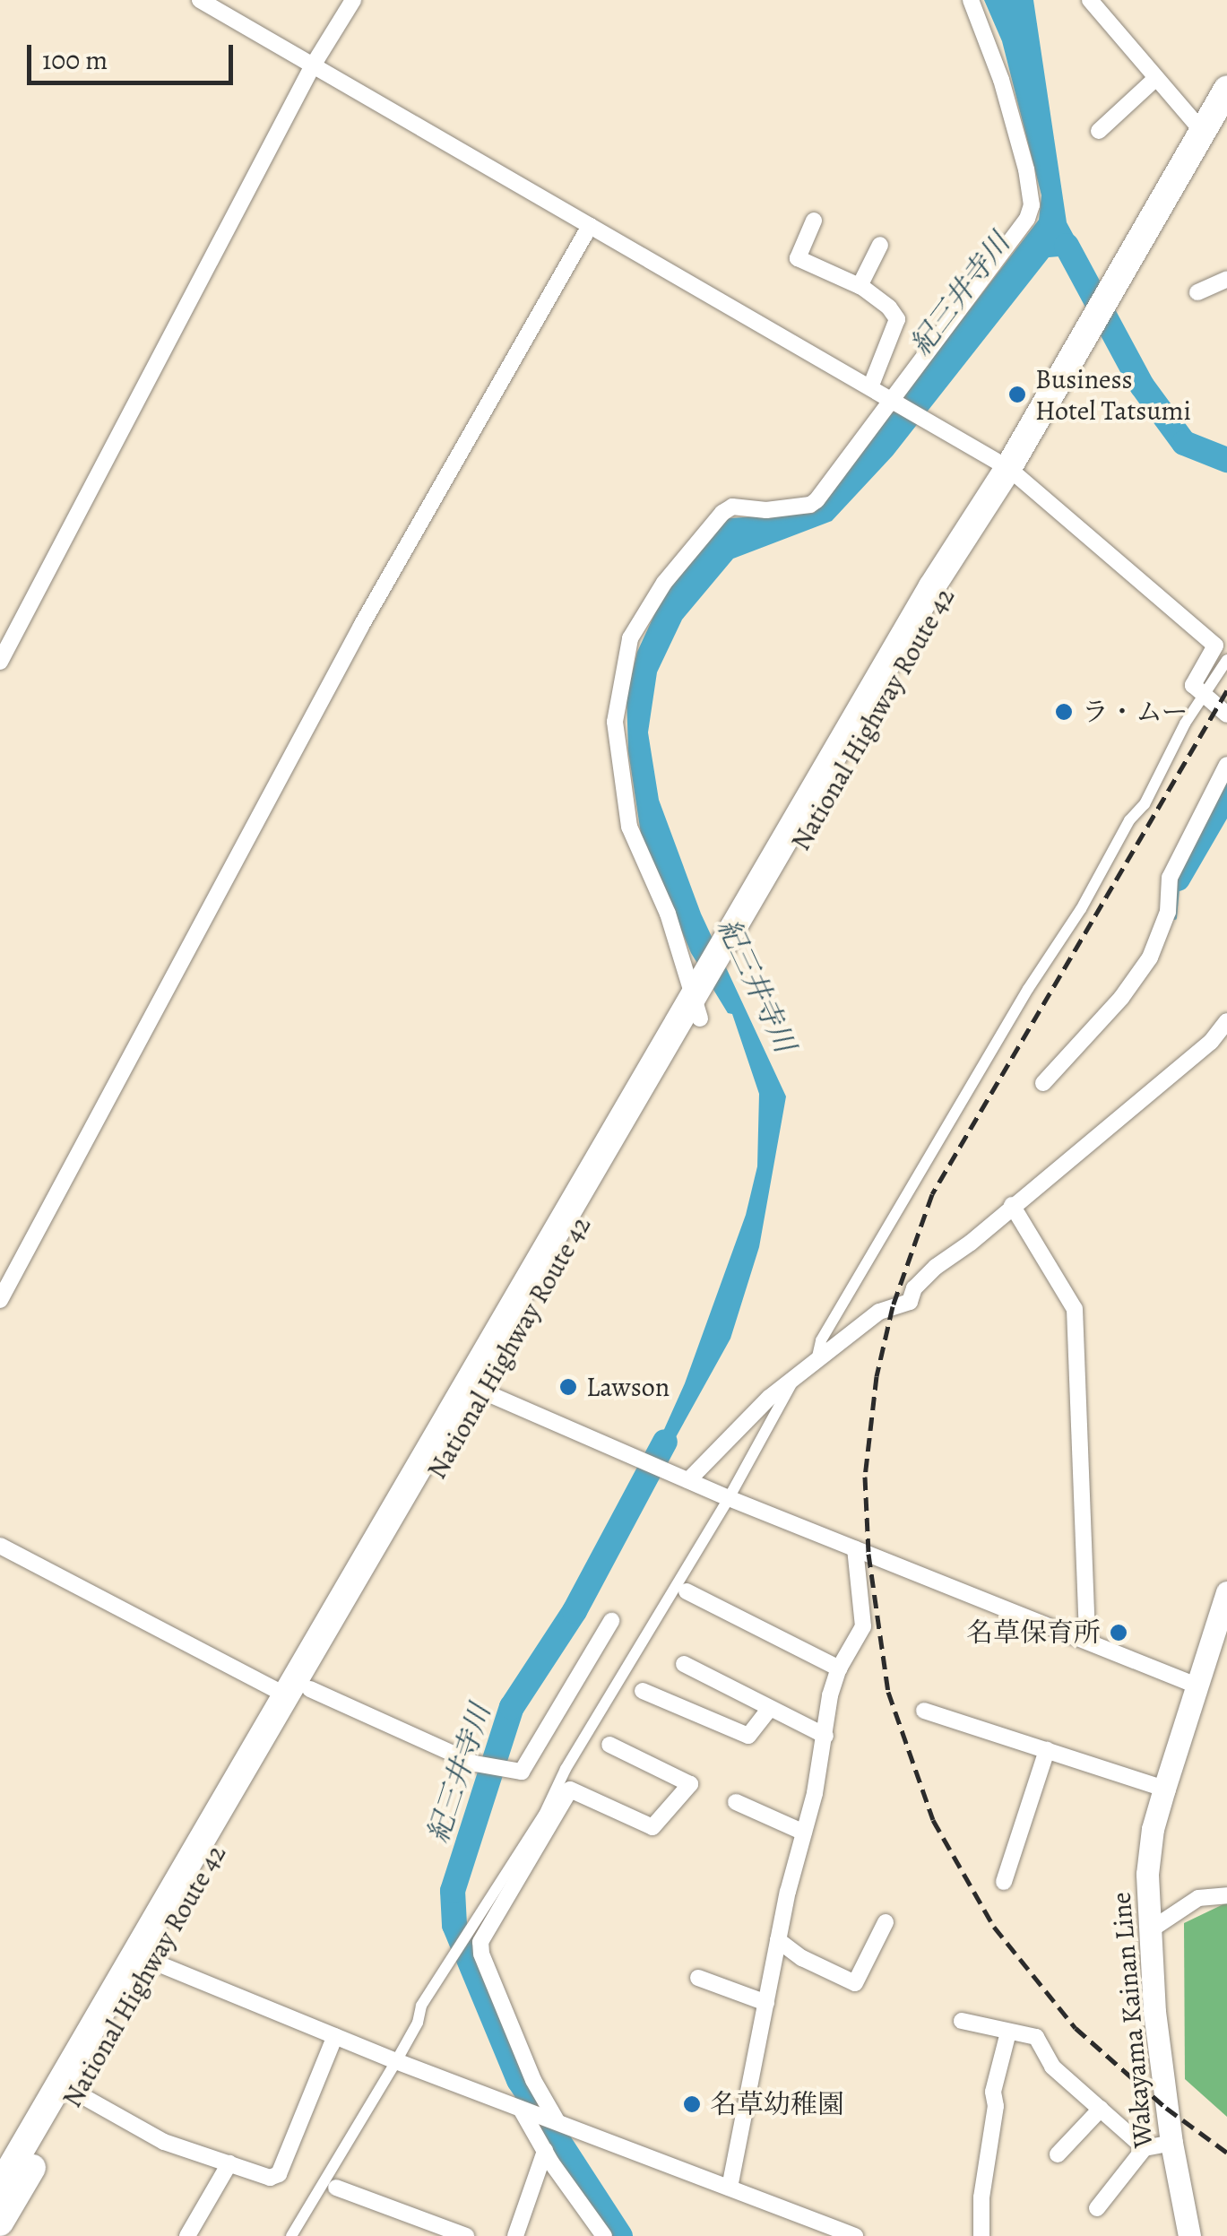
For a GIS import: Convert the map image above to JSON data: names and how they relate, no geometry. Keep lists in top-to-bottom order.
{
  "streets": {
    "highway": ["National Highway Route 42"],
    "main road": ["Wakayama Kainan Line"]
  },
  "water": ["紀三井寺川"],
  "places": [
    "Business Hotel Tatsumi",
    "ラ・ムー",
    "Lawson",
    "名草保育所",
    "名草幼稚園"
  ],
  "scale_bar": "100 m"
}
